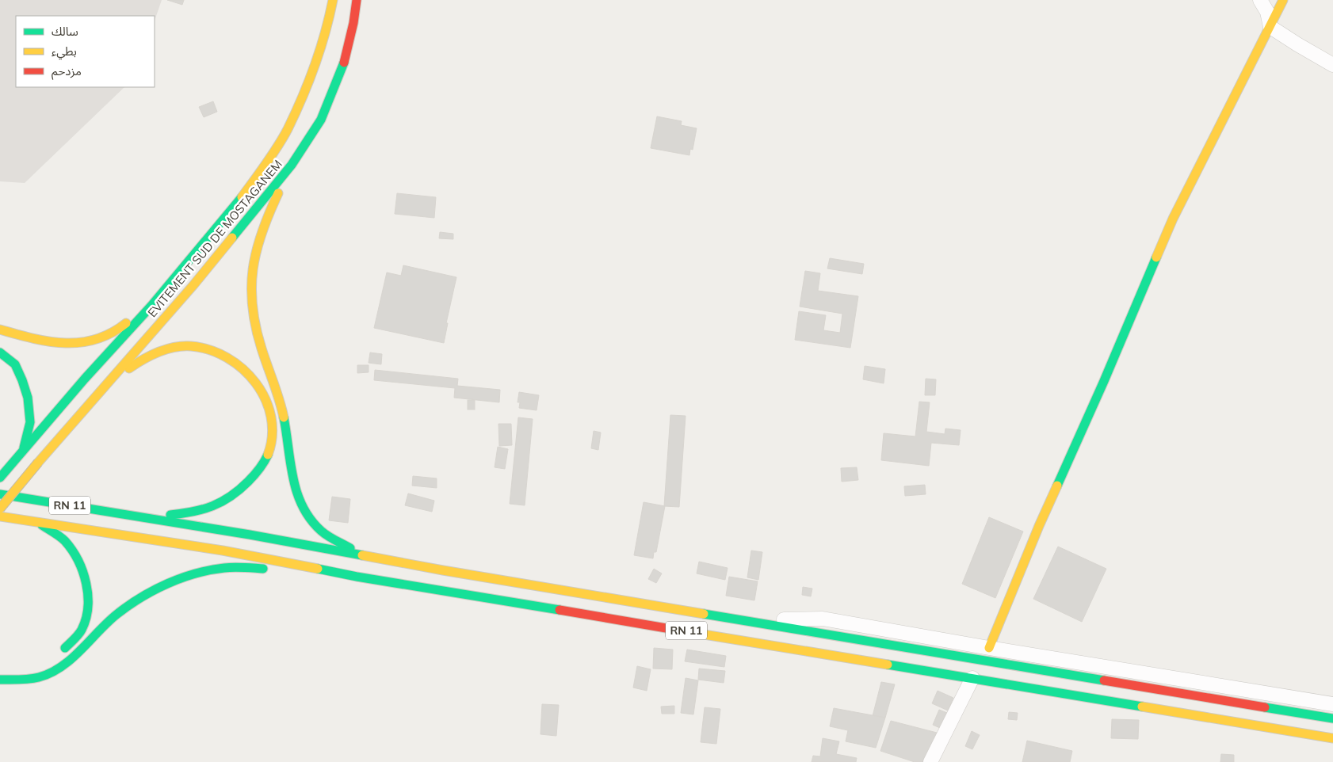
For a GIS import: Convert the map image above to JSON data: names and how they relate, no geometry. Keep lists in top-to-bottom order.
{
  "streets": {
    "main road": ["EVITEMENT SUD DE MOSTAGANEM", "RN 11"]
  },
  "legend": ["سالك", "بطيء", "مزدحم"]
}
